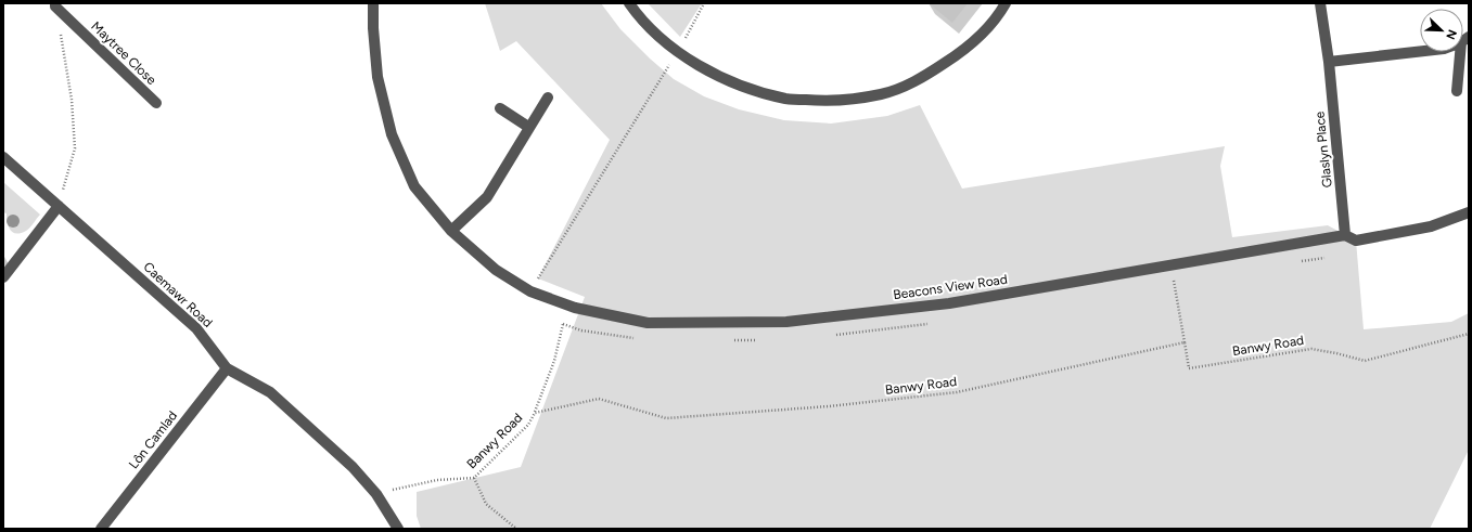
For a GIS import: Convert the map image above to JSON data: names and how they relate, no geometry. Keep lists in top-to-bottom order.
{
  "streets": {
    "street": [
      "Maytree Close",
      "Glaslyn Place",
      "Beacons View Road",
      "Caemawr Road",
      "Lôn Camlad"
    ],
    "path": ["Banwy Road"]
  },
  "crossings": [
    ["Glaslyn Place", "Beacons View Road"],
    ["Caemawr Road", "Banwy Road"],
    ["Caemawr Road", "Lôn Camlad"]
  ],
  "north": "bottom right"
}
